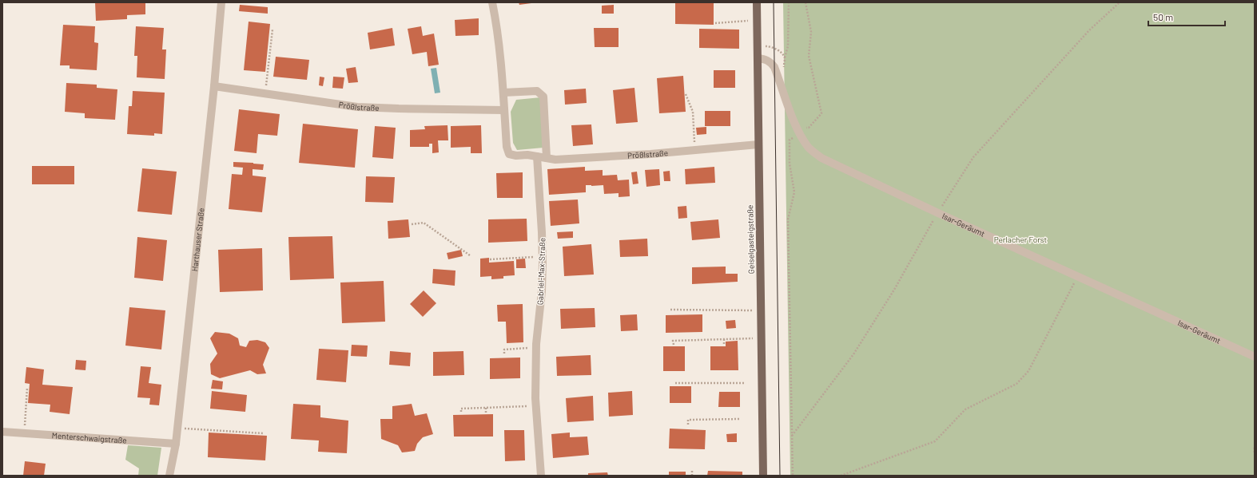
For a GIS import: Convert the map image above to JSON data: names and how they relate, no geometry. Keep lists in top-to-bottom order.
{
  "streets": {
    "main road": ["Geiselgasteigstraße"],
    "street": [
      "Prößlstraße",
      "Isar-Geräumt",
      "Harthauser Straße",
      "Gabriel-Max-Straße",
      "Menterschwaigstraße"
    ]
  },
  "crossings": [
    ["Prößlstraße", "Harthauser Straße"],
    ["Prößlstraße", "Geiselgasteigstraße"],
    ["Prößlstraße", "Gabriel-Max-Straße"],
    ["Isar-Geräumt", "Geiselgasteigstraße"],
    ["Harthauser Straße", "Menterschwaigstraße"]
  ],
  "parks": ["Perlacher Forst"],
  "scale_bar": "50 m"
}
